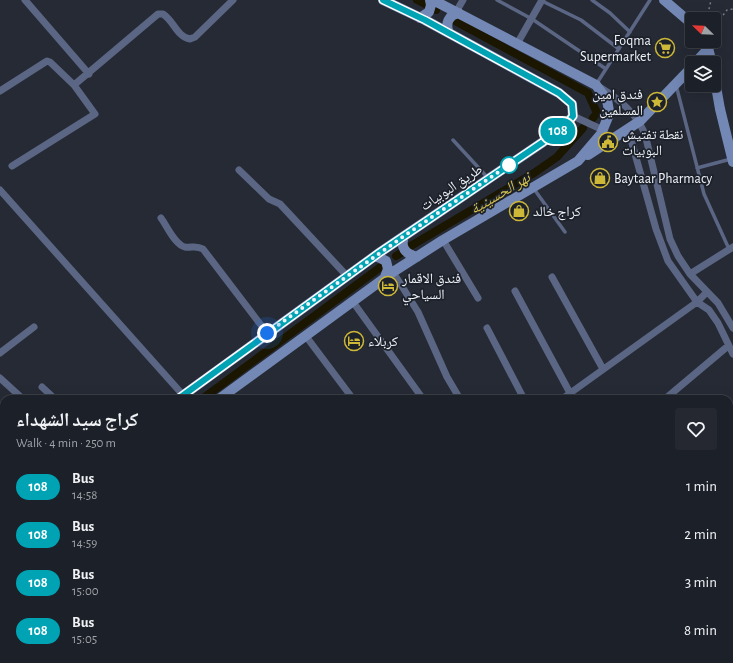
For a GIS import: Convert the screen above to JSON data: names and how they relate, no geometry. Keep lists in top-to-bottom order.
{
  "streets": {
    "main road": ["طريق البوبيات"]
  },
  "water": ["نهر الحسينية"],
  "places": {
    "supermarket": ["Foqma Supermarket"],
    "place": ["فندق امين المسلمين"],
    "public building": ["نقطة تفتيش البوبيات"],
    "shop": ["Baytaar Pharmacy", "كراج خالد"],
    "hotel": ["فندق الاقمار السياحي", "كربلاء"]
  },
  "lines": ["bus line 108"],
  "north": "top left",
  "page": {
    "on_map": "108",
    "heading": ["كراج سيد الشهداء", "Walk · 4 min · 250 m"],
    "list": [
      {
        "mark": "108",
        "name": "Bus",
        "note": "14:58",
        "value": "1 min"
      },
      {
        "mark": "108",
        "name": "Bus",
        "note": "14:59",
        "value": "2 min"
      },
      {
        "mark": "108",
        "name": "Bus",
        "note": "15:00",
        "value": "3 min"
      },
      {
        "mark": "108",
        "name": "Bus",
        "note": "15:05",
        "value": "8 min"
      }
    ]
  }
}
